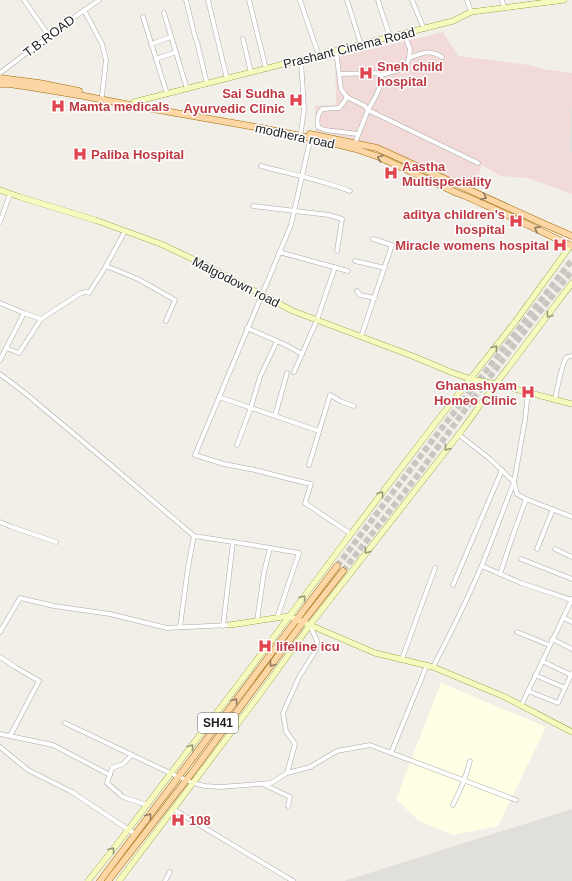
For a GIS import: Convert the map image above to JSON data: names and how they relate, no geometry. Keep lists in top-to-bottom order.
{
  "streets": {
    "main road": ["modhera road", "SH41"],
    "street": ["T.B.ROAD", "Prashant Cinema Road", "Malgodown road"]
  },
  "places": {
    "hospital": [
      "Sneh child hospital",
      "Sai Sudha Ayurvedic Clinic",
      "Mamta medicals",
      "Paliba Hospital",
      "Aastha Multispeciality",
      "aditya children's hospital",
      "Miracle womens hospital",
      "Ghanashyam Homeo Clinic",
      "lifeline icu",
      "108"
    ]
  }
}
